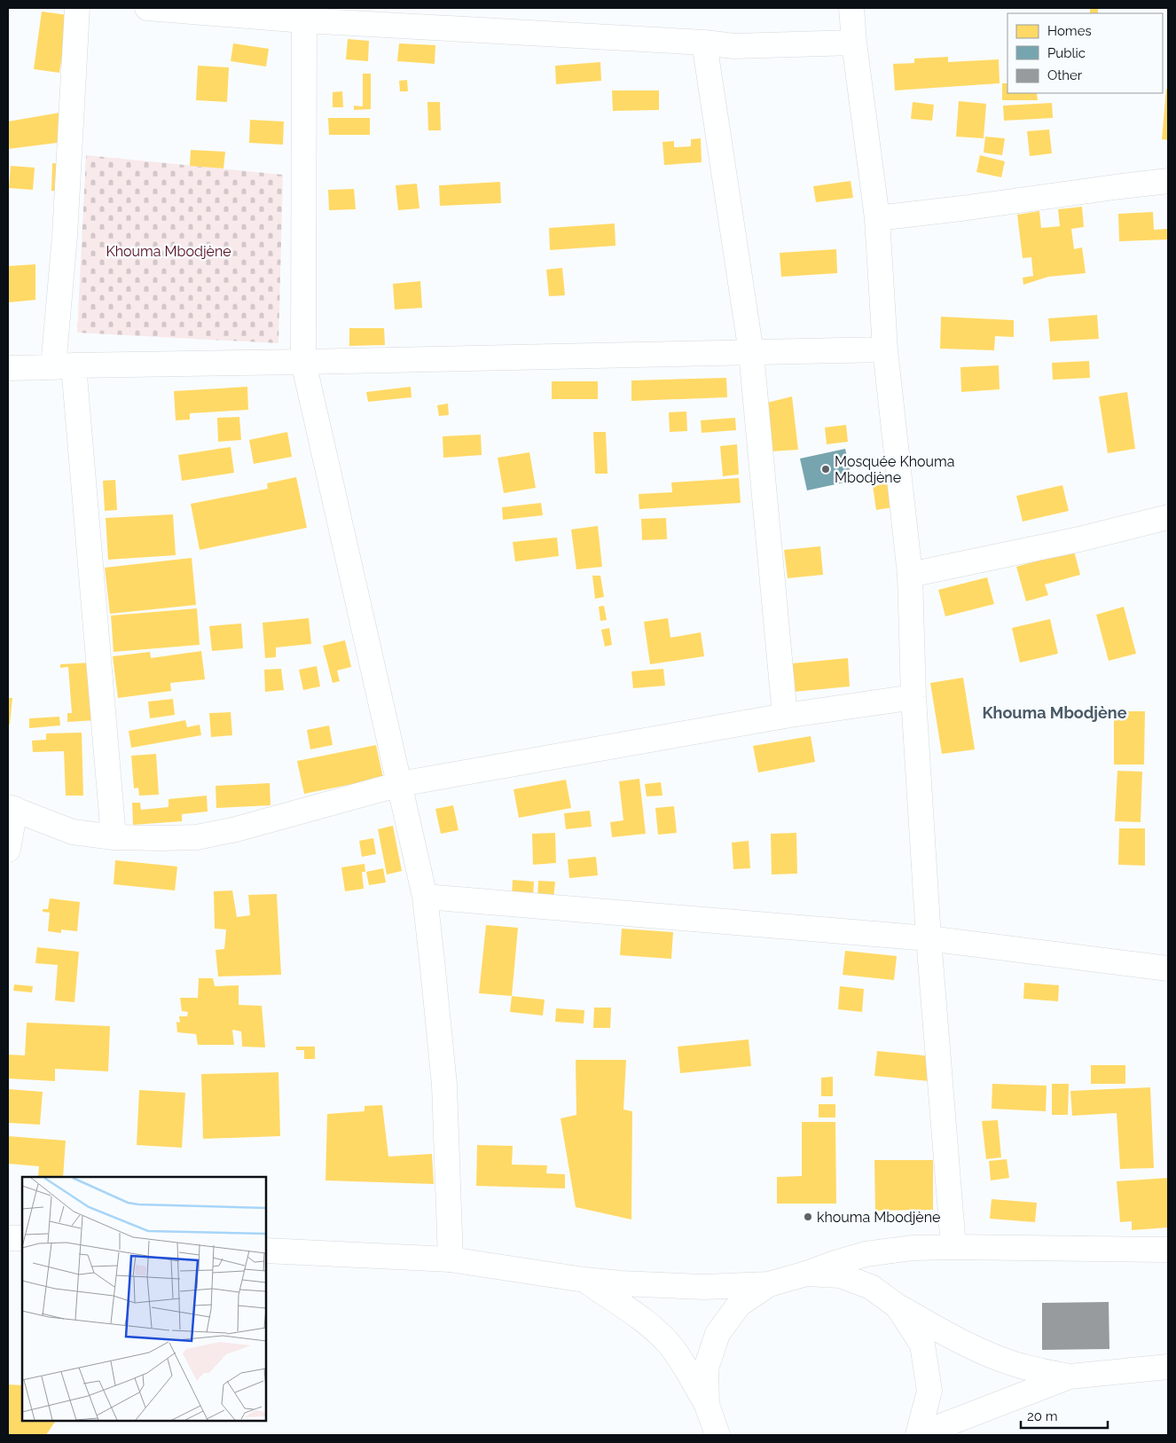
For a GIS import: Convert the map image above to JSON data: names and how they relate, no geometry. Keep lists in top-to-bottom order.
{
  "districts": ["Khouma Mbodjène"],
  "parks": ["Khouma Mbodjène"],
  "places": ["Mosquée Khouma Mbodjène", "khouma Mbodjène"],
  "legend": ["Homes", "Public", "Other"],
  "scale_bar": "20 m"
}
